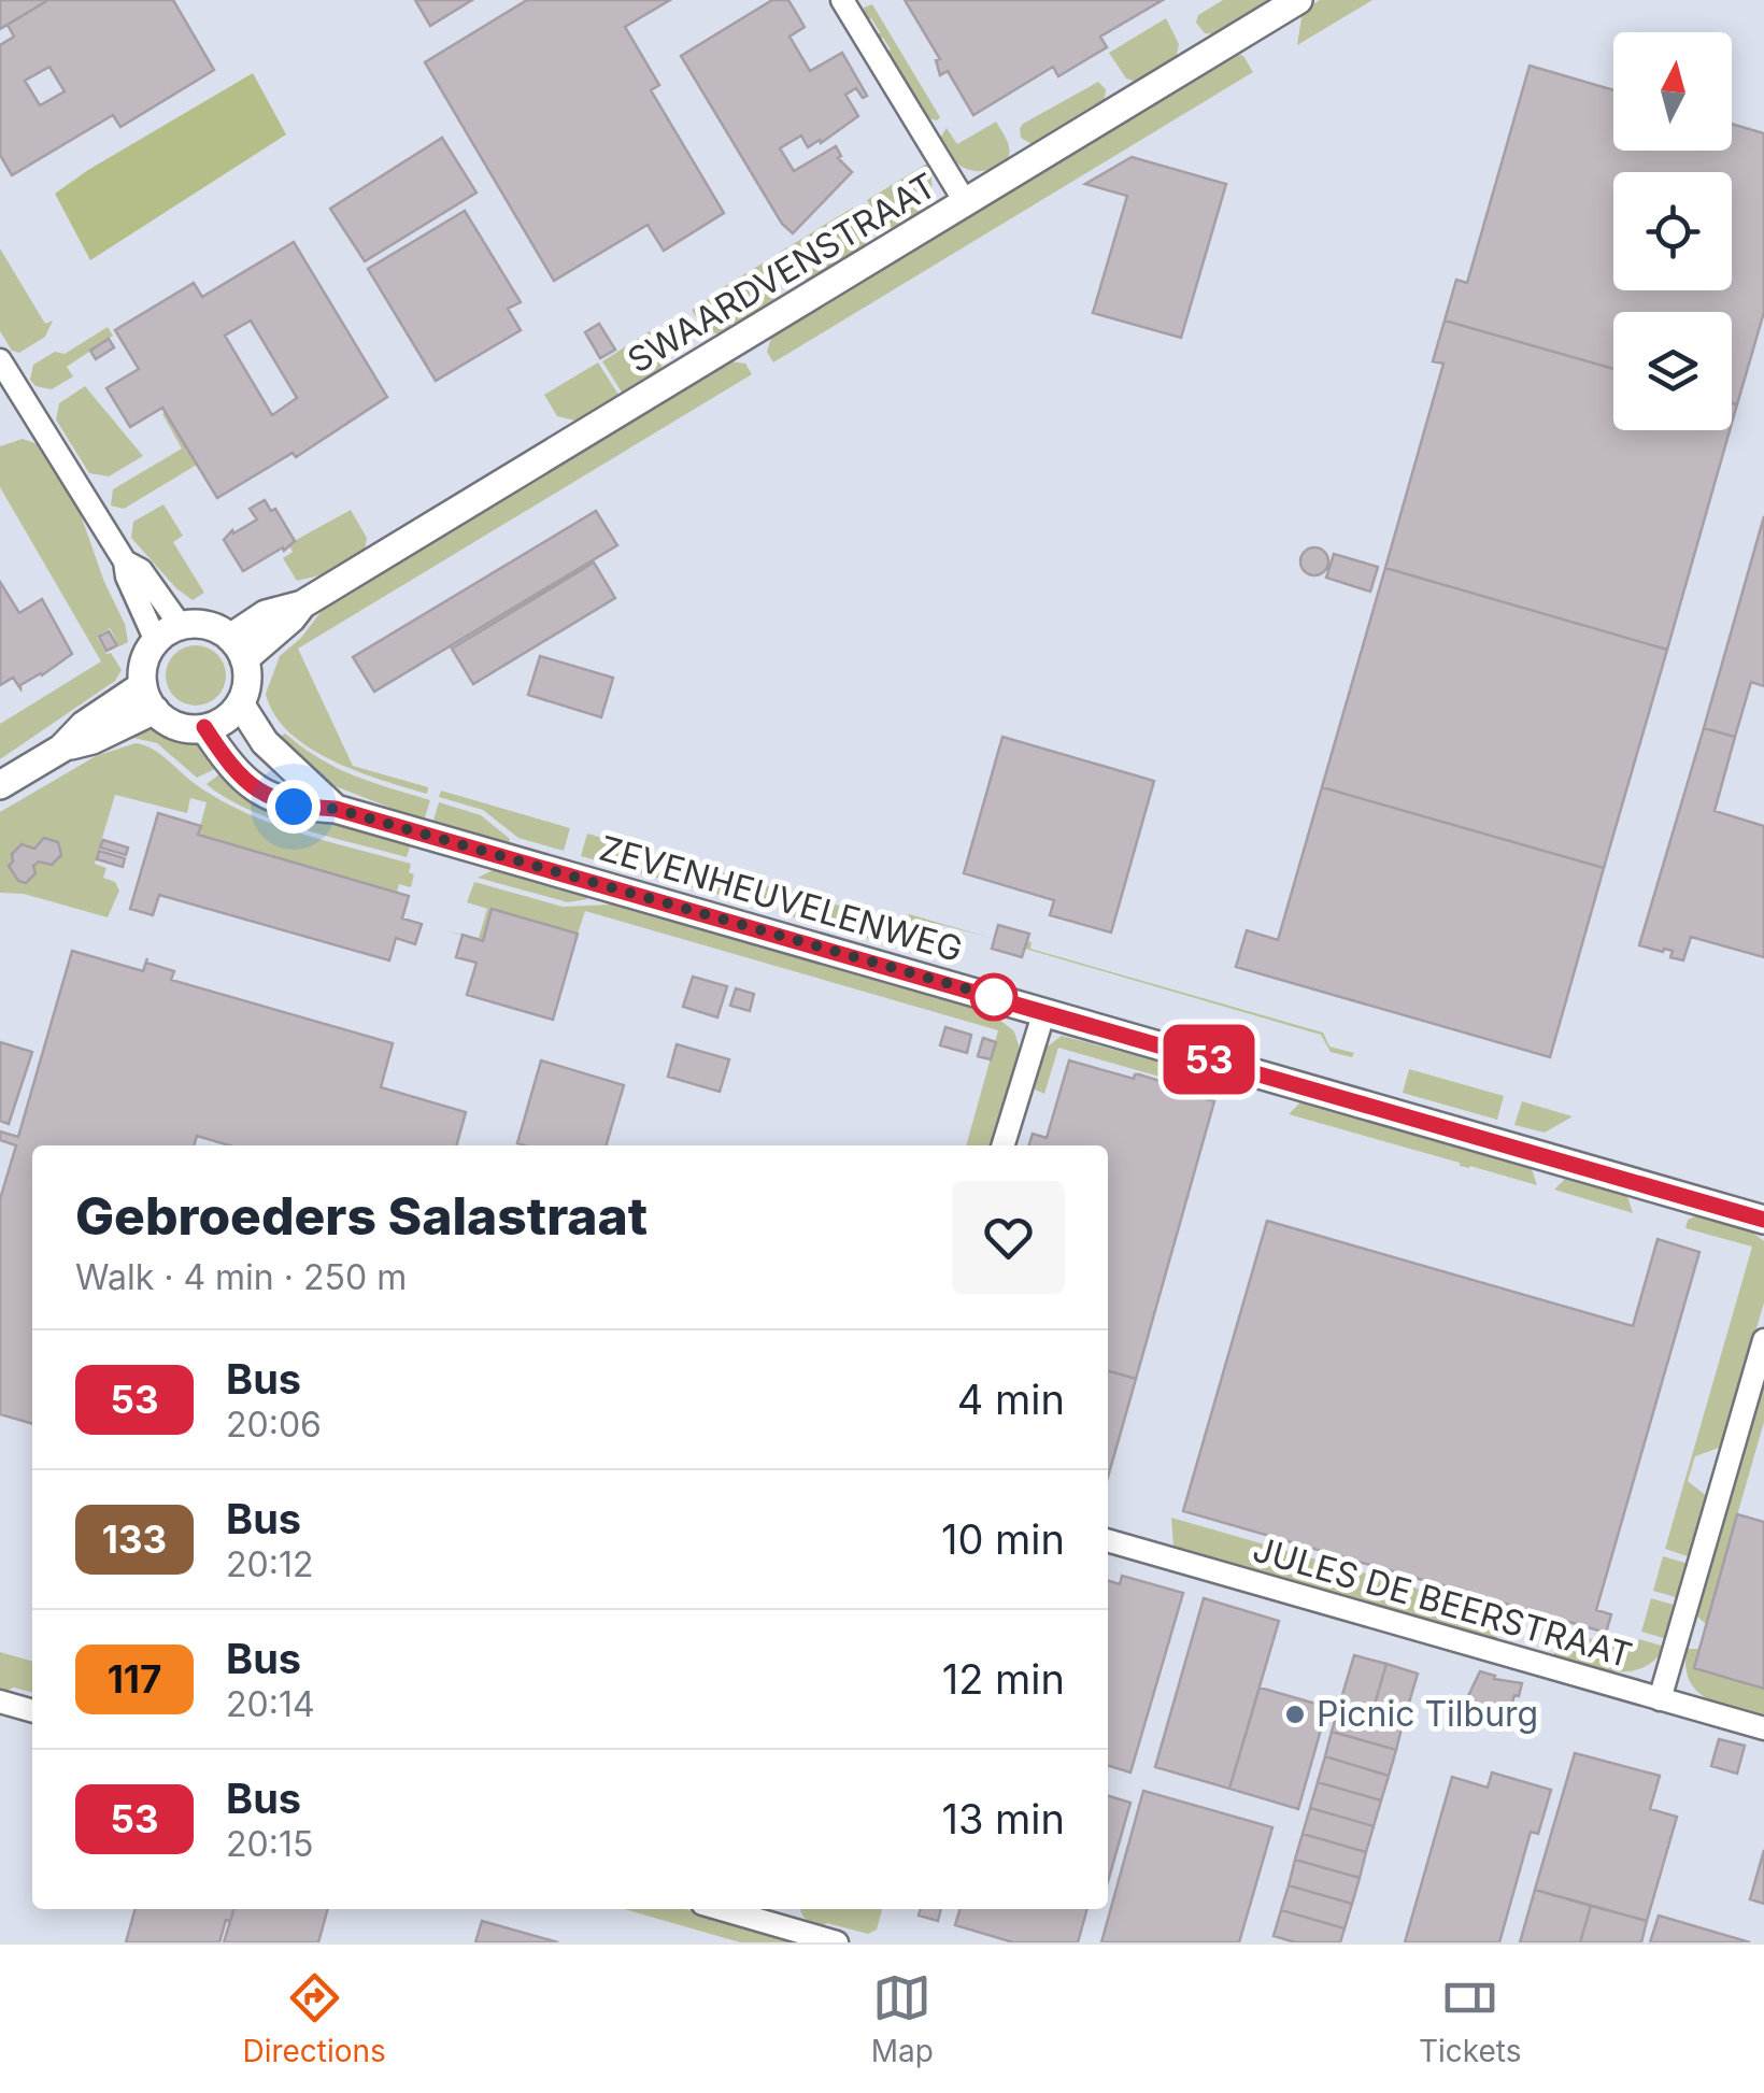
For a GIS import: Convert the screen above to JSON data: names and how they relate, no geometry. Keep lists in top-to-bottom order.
{
  "streets": {
    "street": ["SWAARDVENSTRAAT", "ZEVENHEUVELENWEG", "JULES DE BEERSTRAAT"]
  },
  "crossings": [
    ["SWAARDVENSTRAAT", "ZEVENHEUVELENWEG"]
  ],
  "places": ["Picnic Tilburg"],
  "lines": ["bus line 53"],
  "north": "top",
  "page": {
    "on_map": "53",
    "heading": ["Gebroeders Salastraat", "Walk · 4 min · 250 m"],
    "list": [
      {
        "mark": "53",
        "name": "Bus",
        "note": "20:06",
        "value": "4 min"
      },
      {
        "mark": "133",
        "name": "Bus",
        "note": "20:12",
        "value": "10 min"
      },
      {
        "mark": "117",
        "name": "Bus",
        "note": "20:14",
        "value": "12 min"
      },
      {
        "mark": "53",
        "name": "Bus",
        "note": "20:15",
        "value": "13 min"
      }
    ],
    "tabs": ["Directions", "Map", "Tickets"]
  }
}
